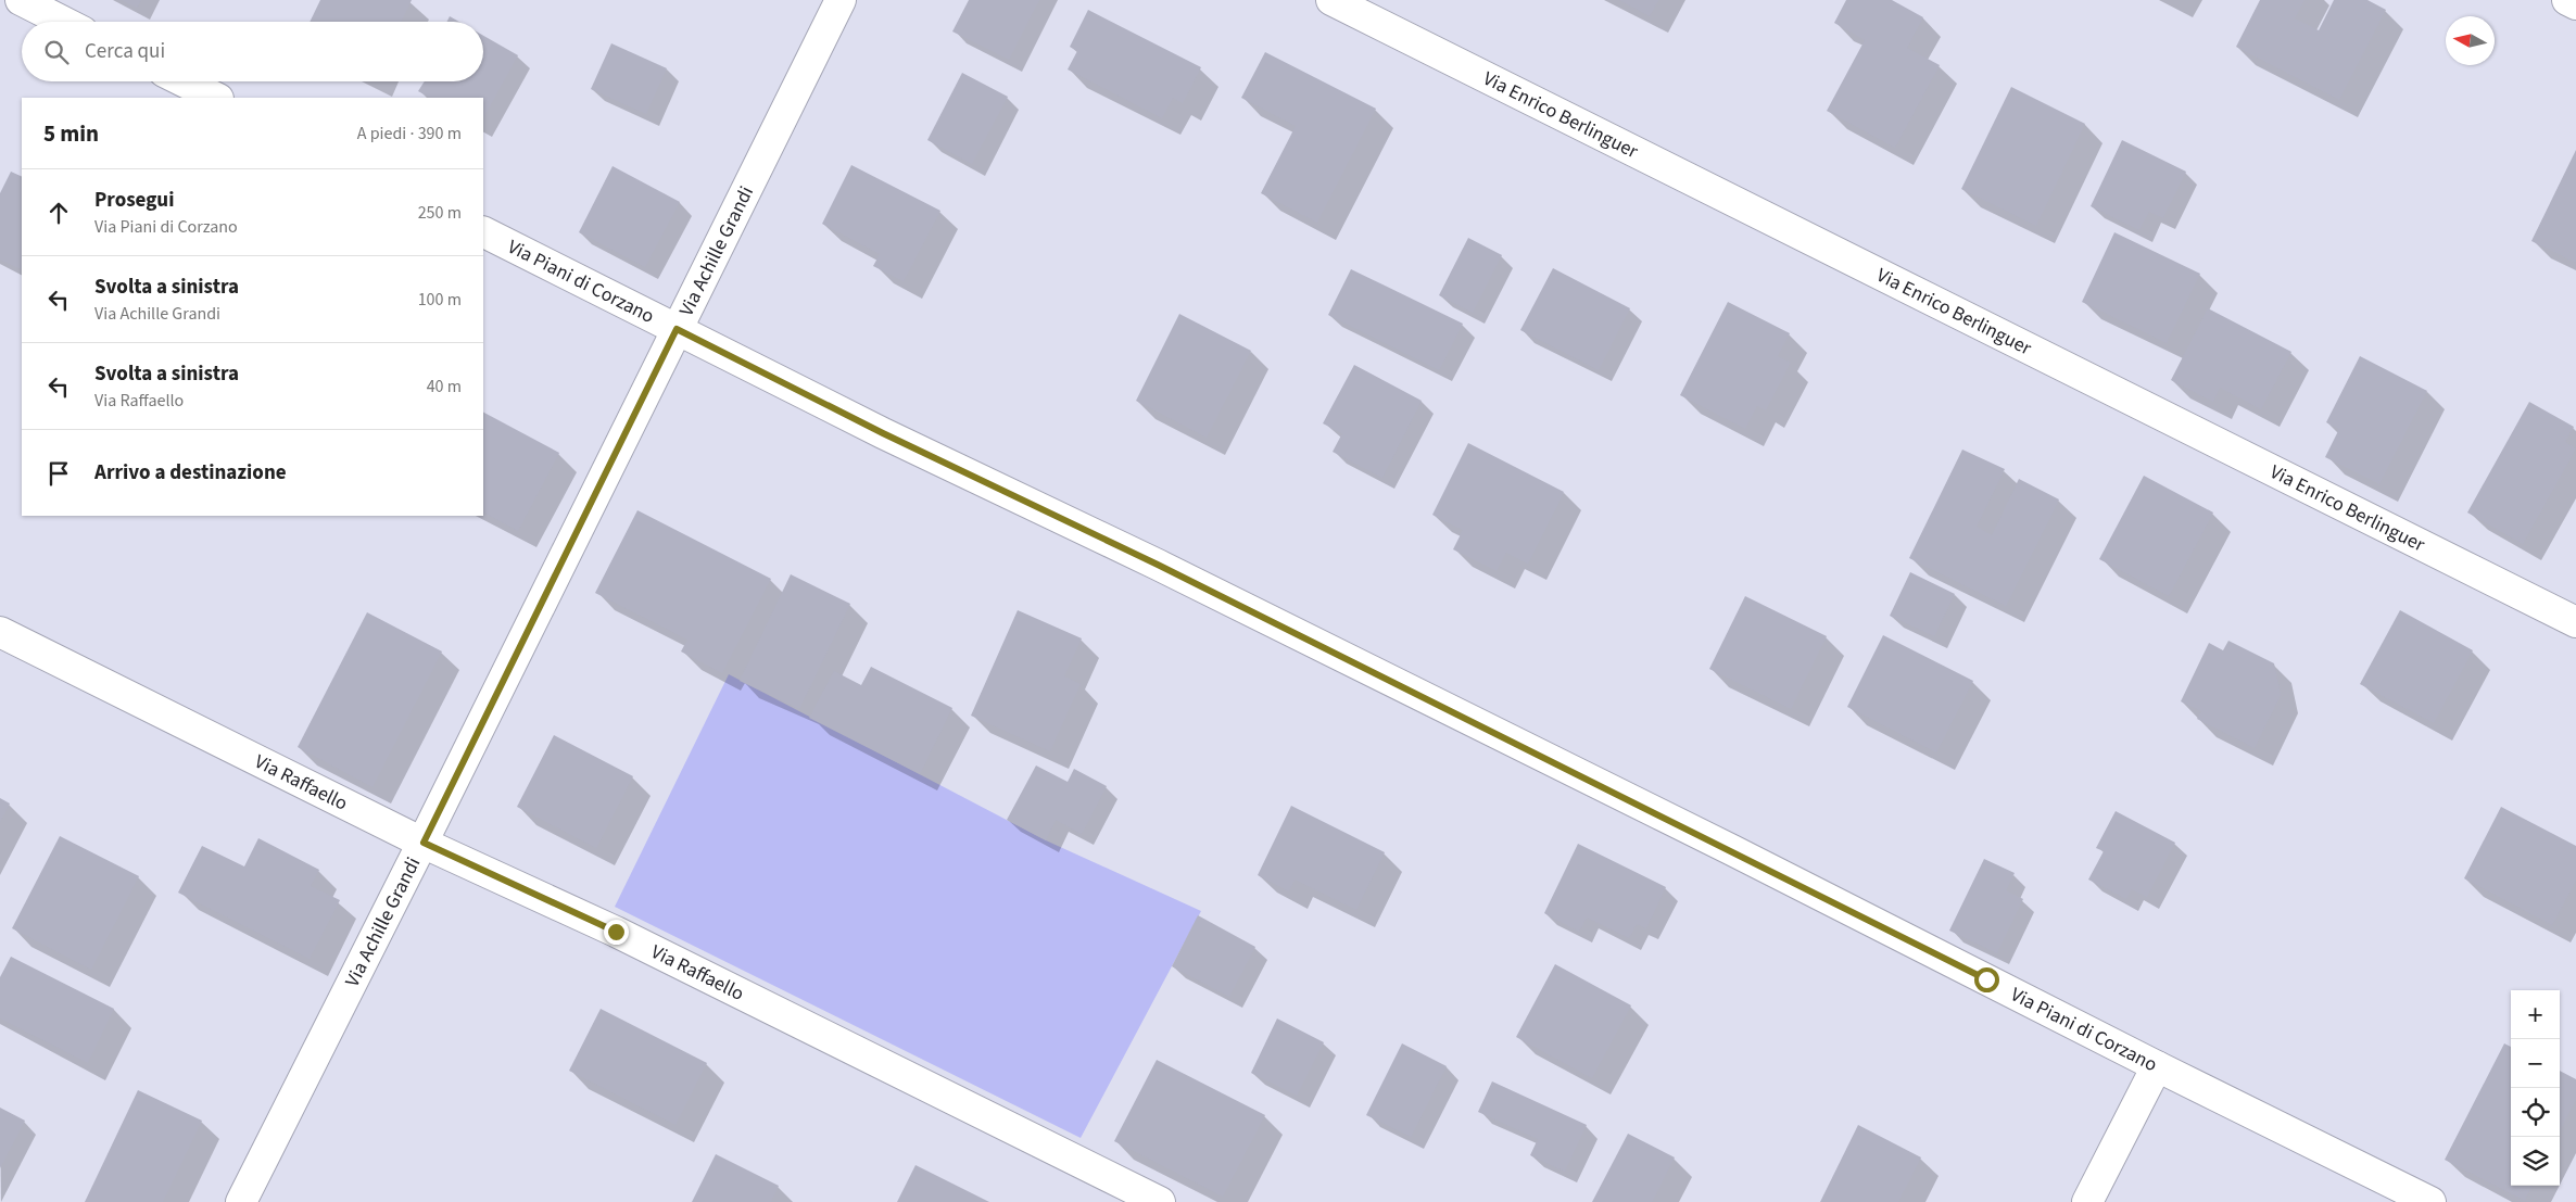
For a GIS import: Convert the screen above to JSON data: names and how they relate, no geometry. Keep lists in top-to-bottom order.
{
  "streets": {
    "street": [
      "Via Enrico Berlinguer",
      "Via Achille Grandi",
      "Via Piani di Corzano",
      "Via Raffaello"
    ]
  },
  "crossings": [
    ["Via Achille Grandi", "Via Piani di Corzano"],
    ["Via Achille Grandi", "Via Raffaello"]
  ],
  "north": "left",
  "page": {
    "search": "Cerca qui",
    "heading": ["5 min", "A piedi · 390 m"],
    "list": [
      ["Prosegui", "Via Piani di Corzano", "250 m"],
      ["Svolta a sinistra", "Via Achille Grandi", "100 m"],
      ["Svolta a sinistra", "Via Raffaello", "40 m"],
      "Arrivo a destinazione"
    ],
    "map_buttons": ["+", "−"]
  }
}
